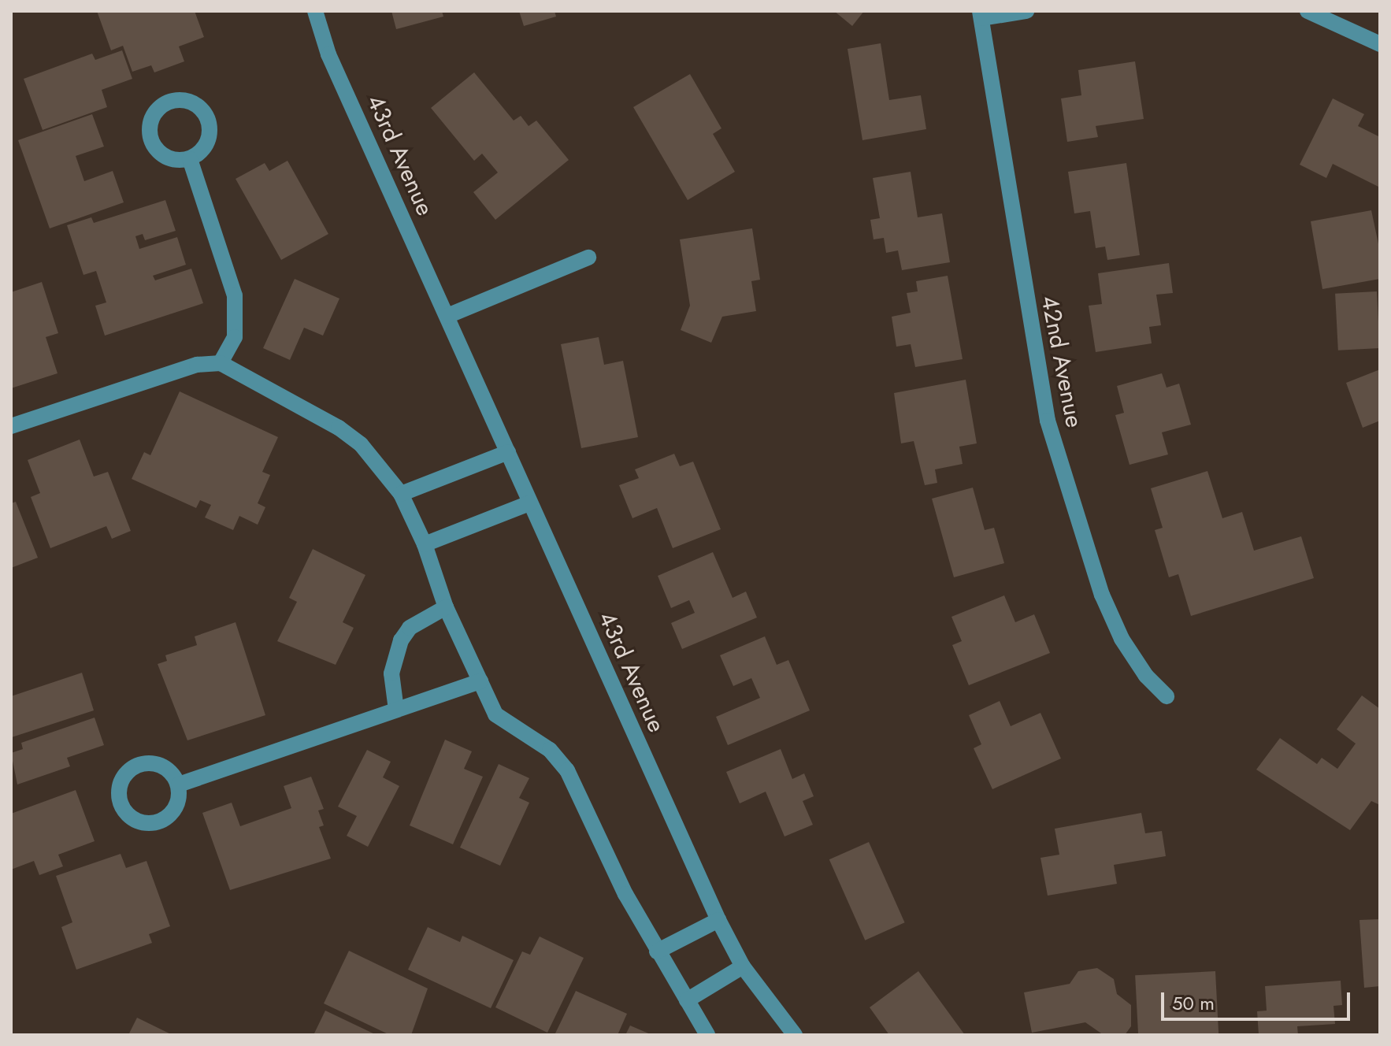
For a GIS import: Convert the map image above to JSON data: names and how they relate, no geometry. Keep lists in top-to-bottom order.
{
  "streets": {
    "street": ["43rd Avenue", "42nd Avenue"]
  },
  "scale_bar": "50 m"
}
